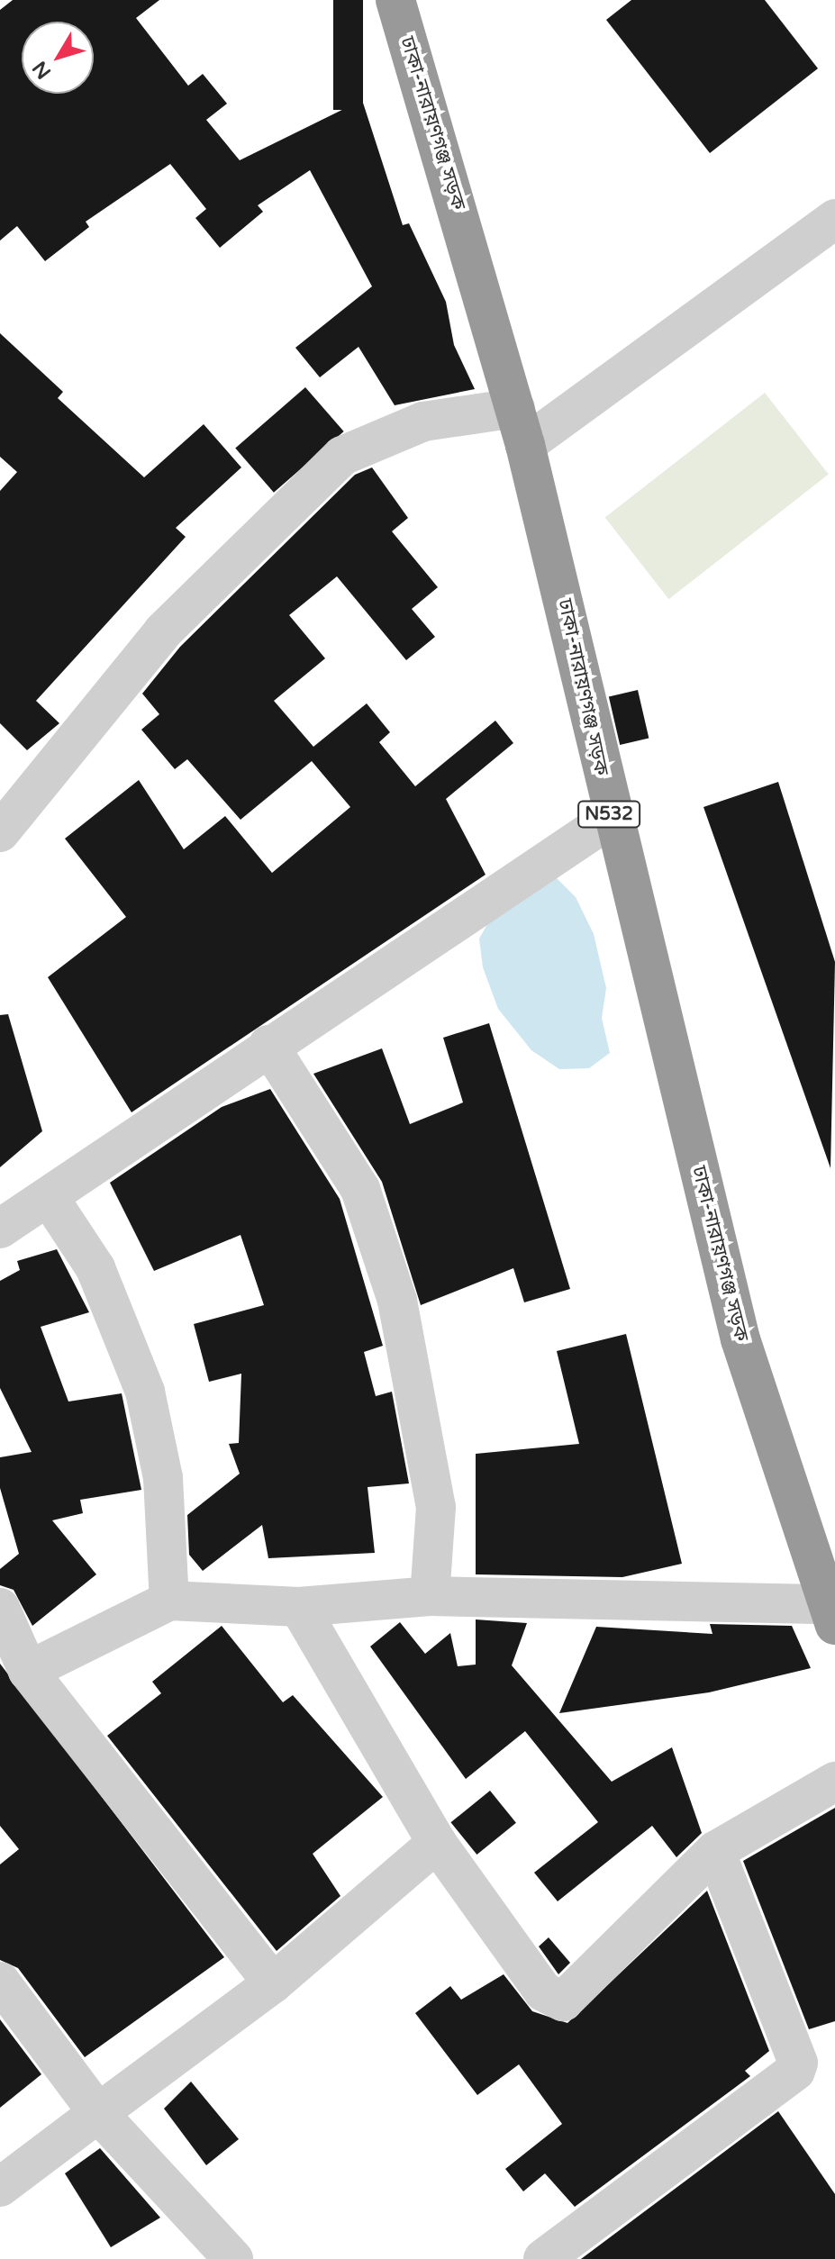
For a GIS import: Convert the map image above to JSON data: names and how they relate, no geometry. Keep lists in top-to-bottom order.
{
  "streets": {
    "highway": ["ঢাকা-নারায়ণগঞ্জ সড়ক", "N532"]
  },
  "north": "bottom left"
}
